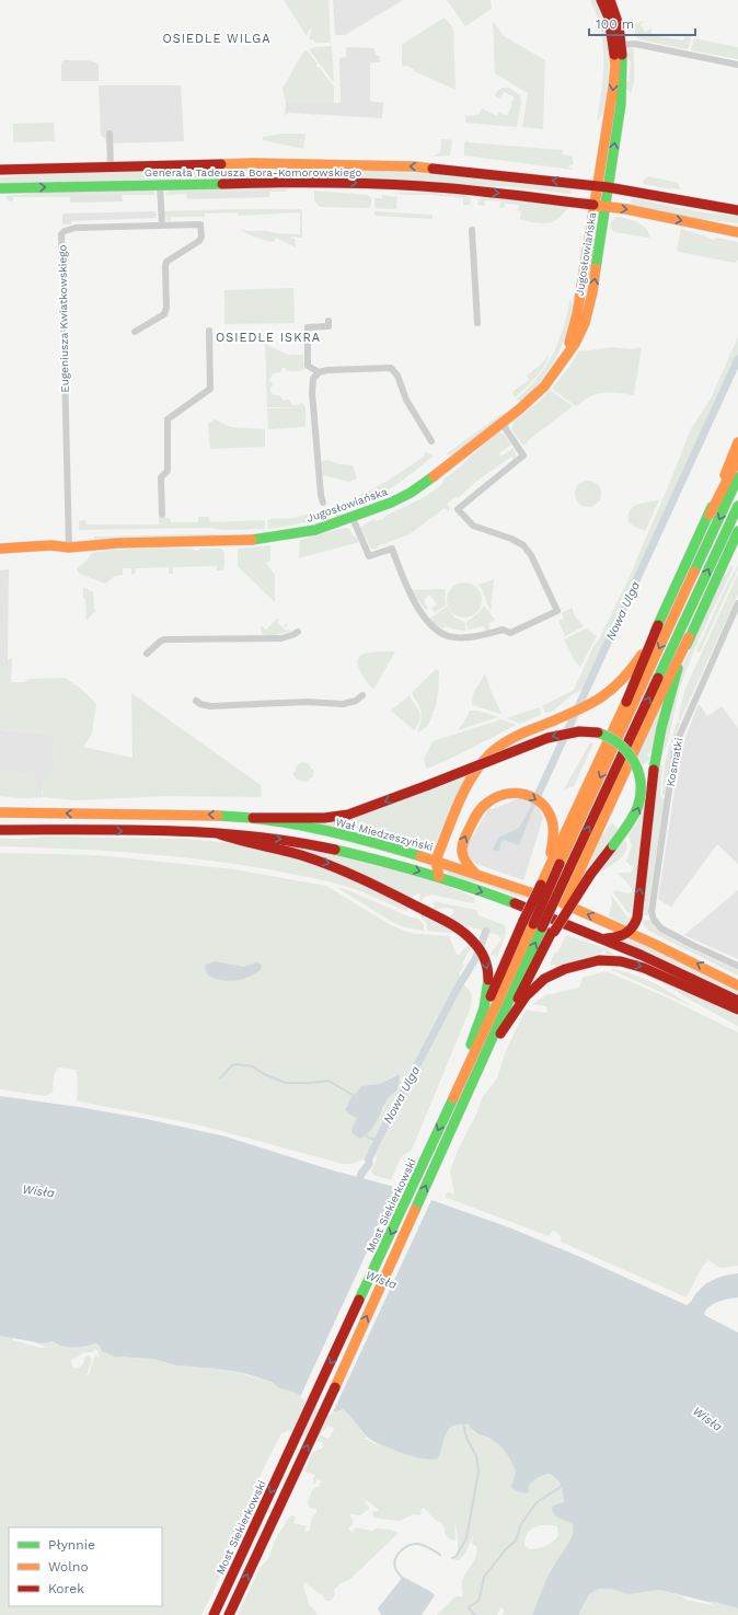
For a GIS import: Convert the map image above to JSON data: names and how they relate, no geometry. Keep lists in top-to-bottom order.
{
  "streets": {
    "main road": [
      "Generała Tadeusza Bora-Komorowskiego",
      "Jugosłowiańska",
      "Wał Miedzeszyński",
      "Most Siekierkowski"
    ],
    "street": ["Eugeniusza Kwiatkowskiego", "Kosmatki"]
  },
  "crossings": [
    ["Generała Tadeusza Bora-Komorowskiego", "Jugosłowiańska"],
    ["Jugosłowiańska", "Eugeniusza Kwiatkowskiego"]
  ],
  "districts": ["OSIEDLE WILGA", "OSIEDLE ISKRA"],
  "water": ["Nowa Ulga", "Wisła"],
  "legend": ["Płynnie", "Wolno", "Korek"],
  "scale_bar": "100 m"
}
